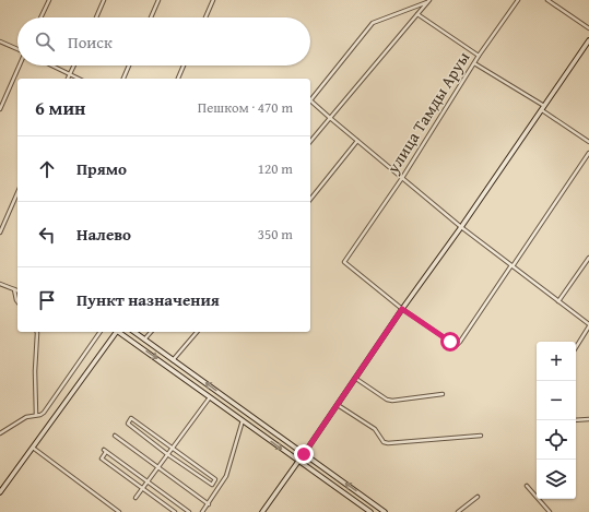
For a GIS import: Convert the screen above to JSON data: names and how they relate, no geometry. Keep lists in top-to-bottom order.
{
  "streets": {
    "street": ["улица Тамды Аруы"]
  },
  "page": {
    "search": "Поиск",
    "heading": ["6 мин", "Пешком · 470 m"],
    "list": [
      ["Прямо", "120 m"],
      ["Налево", "350 m"],
      "Пункт назначения"
    ],
    "map_buttons": ["+", "−"]
  }
}
